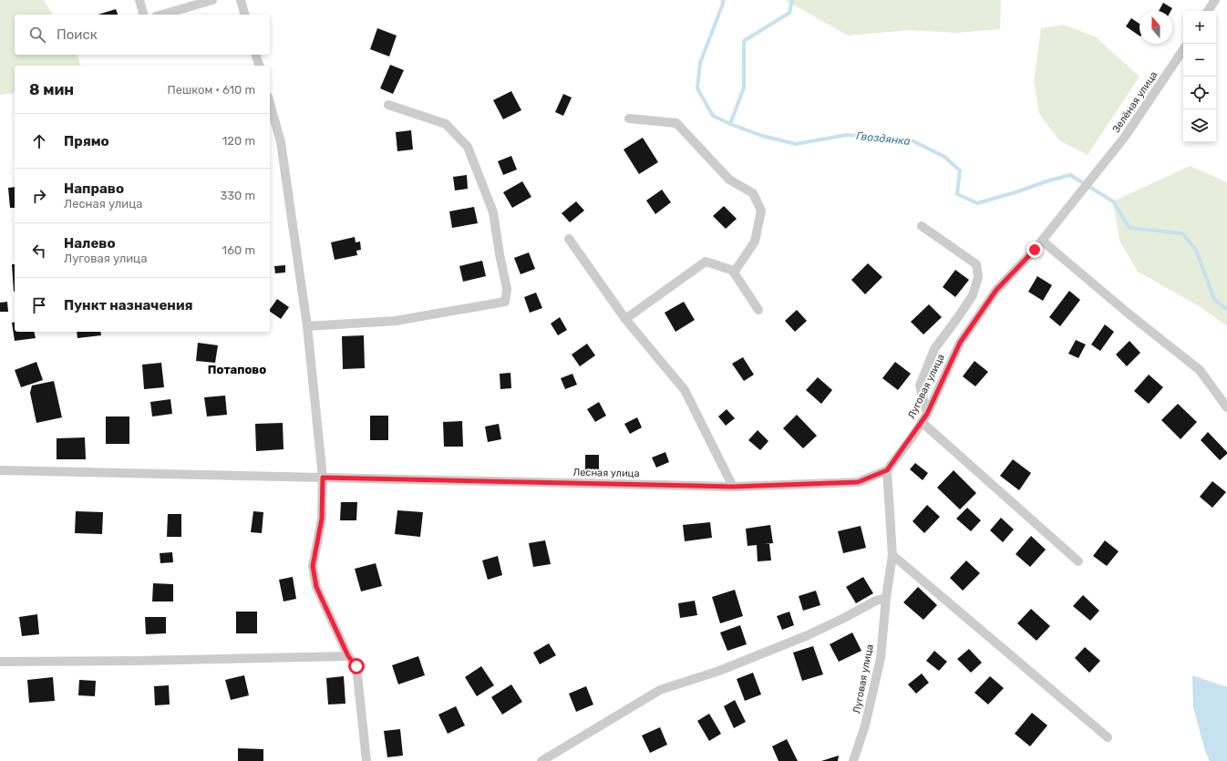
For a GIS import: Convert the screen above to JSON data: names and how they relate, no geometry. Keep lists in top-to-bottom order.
{
  "streets": {
    "street": ["Зелёная улица", "Луговая улица", "Лесная улица"]
  },
  "crossings": [
    ["Зелёная улица", "Луговая улица"],
    ["Луговая улица", "Лесная улица"]
  ],
  "districts": ["Потапово"],
  "water": ["Гвоздянка"],
  "north": "top",
  "page": {
    "map_buttons": ["+", "−"],
    "search": "Поиск",
    "heading": ["8 мин", "Пешком · 610 m"],
    "list": [
      ["Прямо", "120 m"],
      ["Направо", "Лесная улица", "330 m"],
      ["Налево", "Луговая улица", "160 m"],
      "Пункт назначения"
    ]
  }
}
